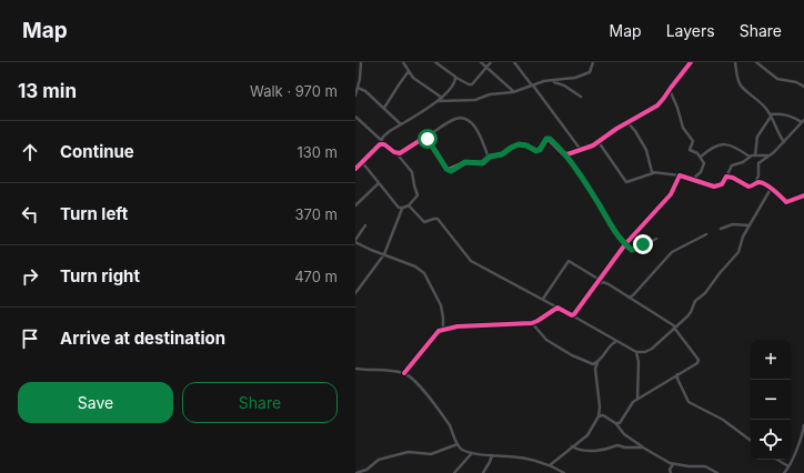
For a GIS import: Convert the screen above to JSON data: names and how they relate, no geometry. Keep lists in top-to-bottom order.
{
  "page": {
    "header": "Map",
    "nav": ["Map", "Layers", "Share"],
    "heading": ["13 min", "Walk · 970 m"],
    "list": [
      ["Continue", "130 m"],
      ["Turn left", "370 m"],
      ["Turn right", "470 m"],
      "Arrive at destination"
    ],
    "map_buttons": ["+", "−"],
    "buttons": ["Save", "Share"]
  }
}
